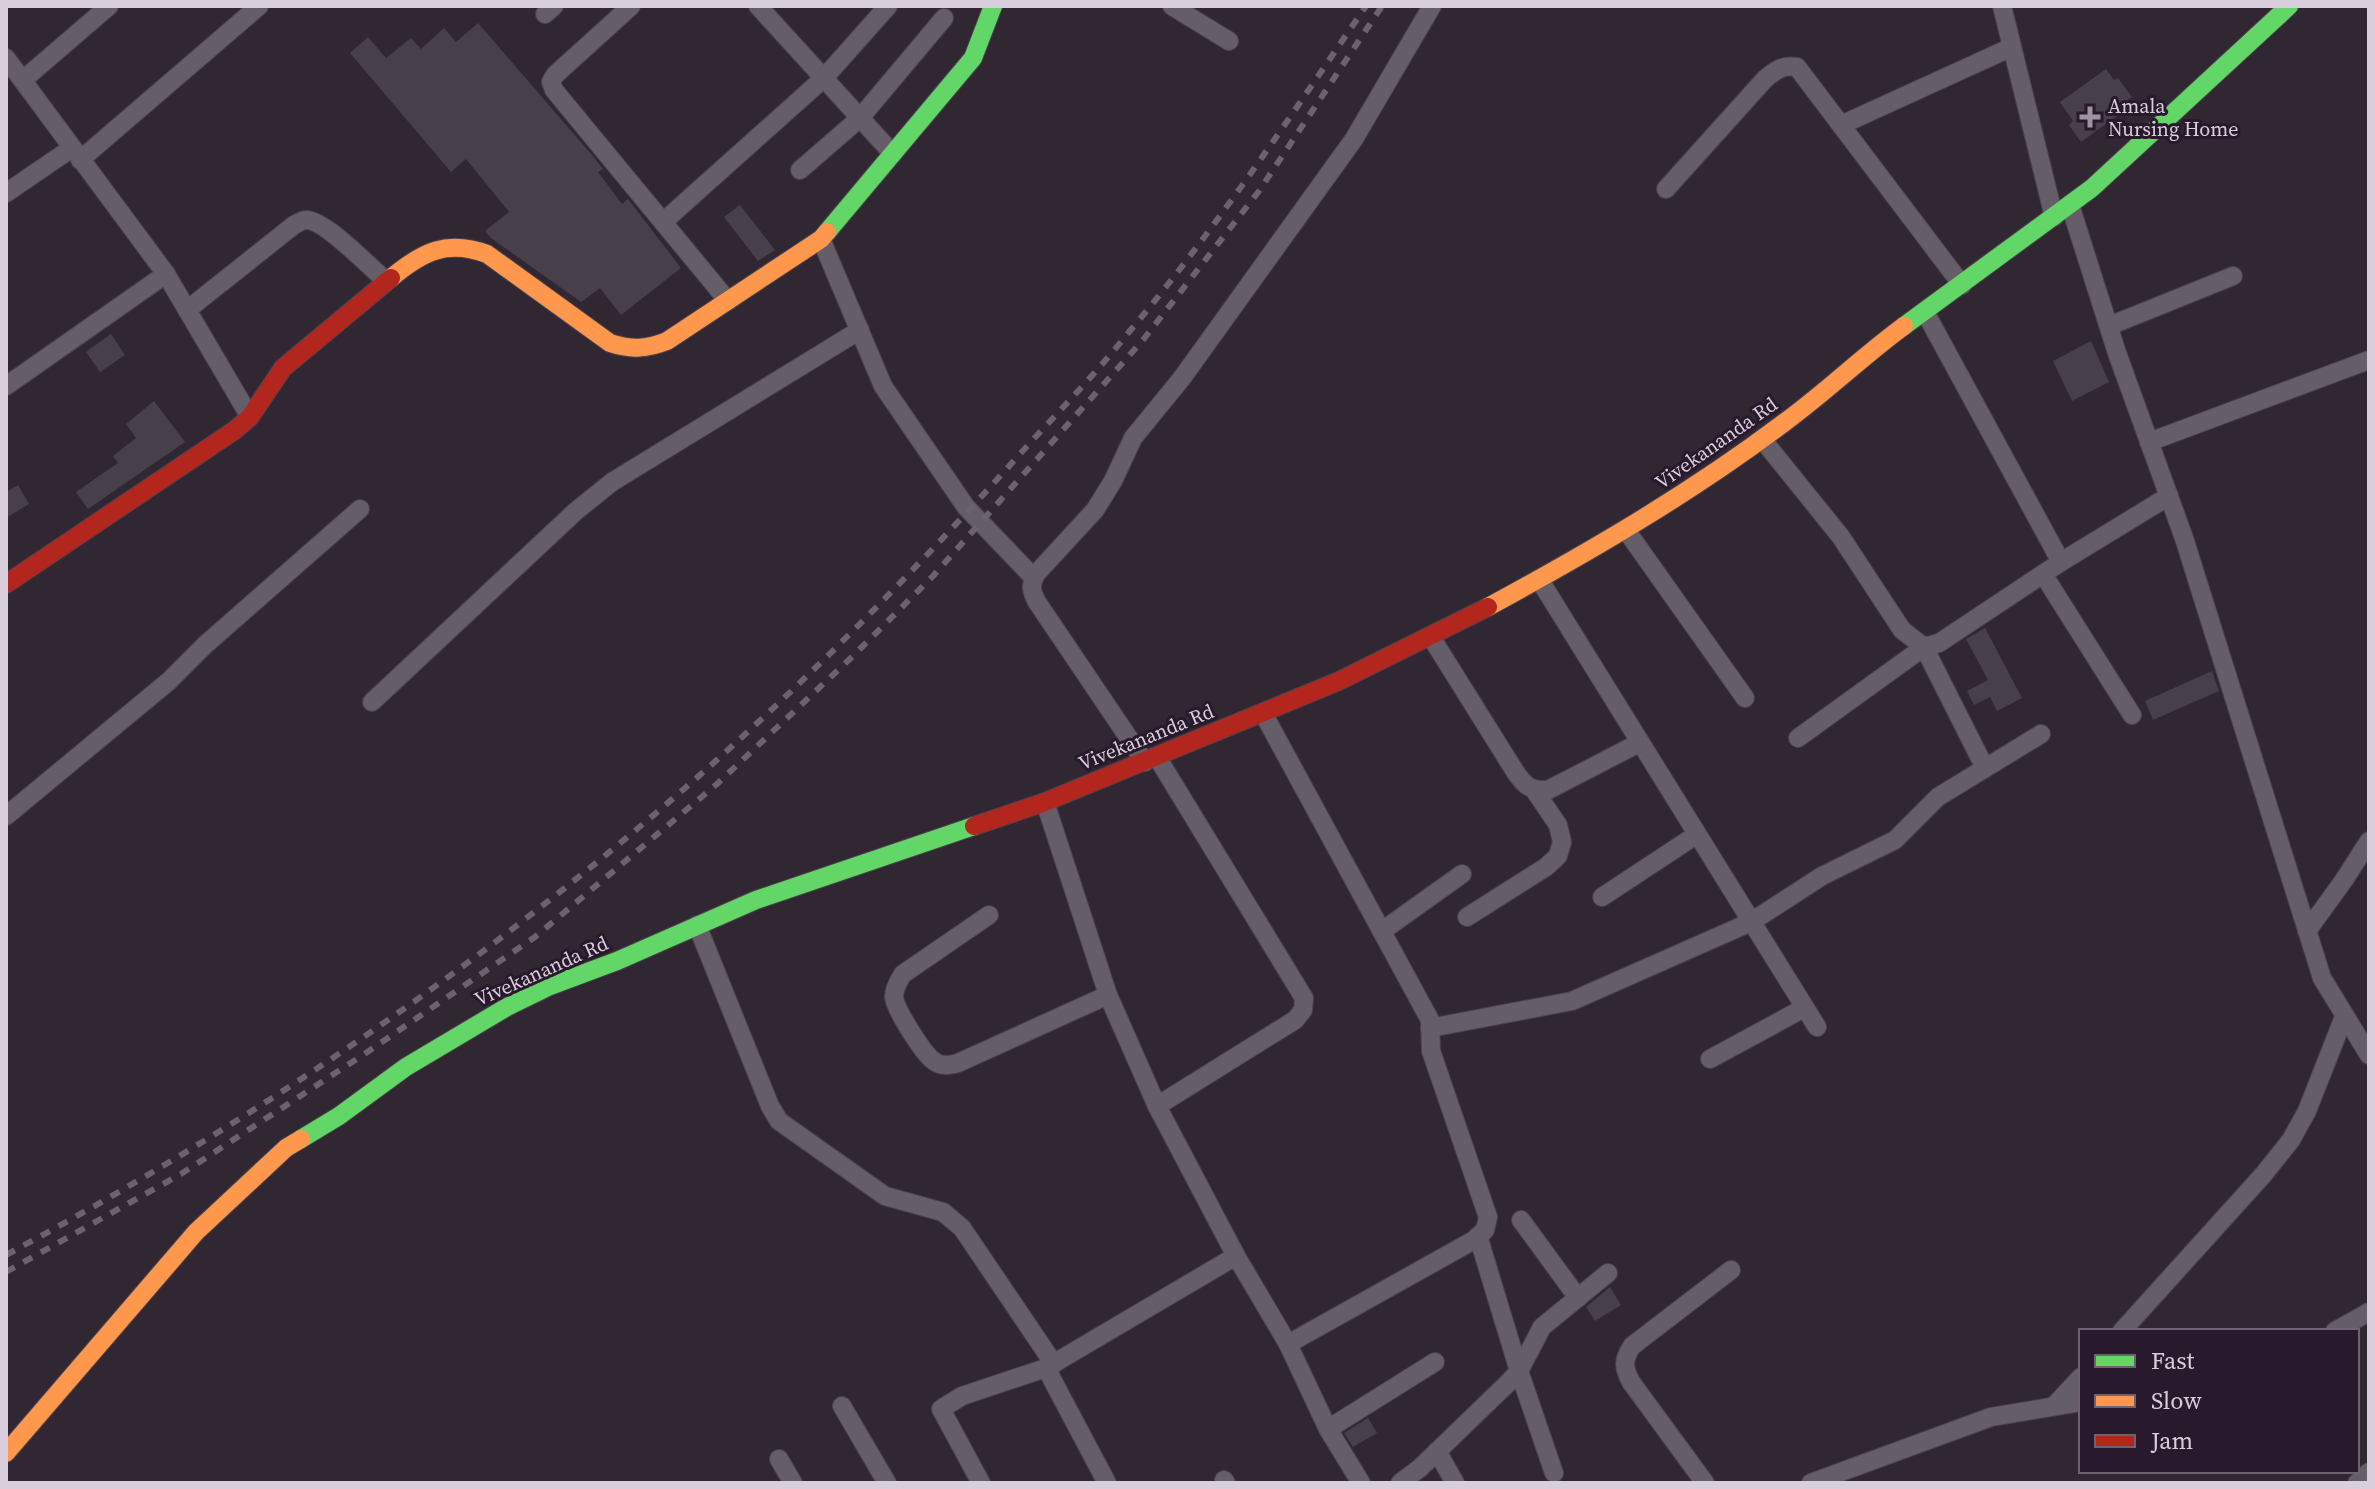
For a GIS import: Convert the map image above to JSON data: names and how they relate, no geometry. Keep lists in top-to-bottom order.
{
  "streets": {
    "street": ["Vivekananda Rd"]
  },
  "places": {
    "health": ["Amala Nursing Home"]
  },
  "legend": ["Fast", "Slow", "Jam"]
}
